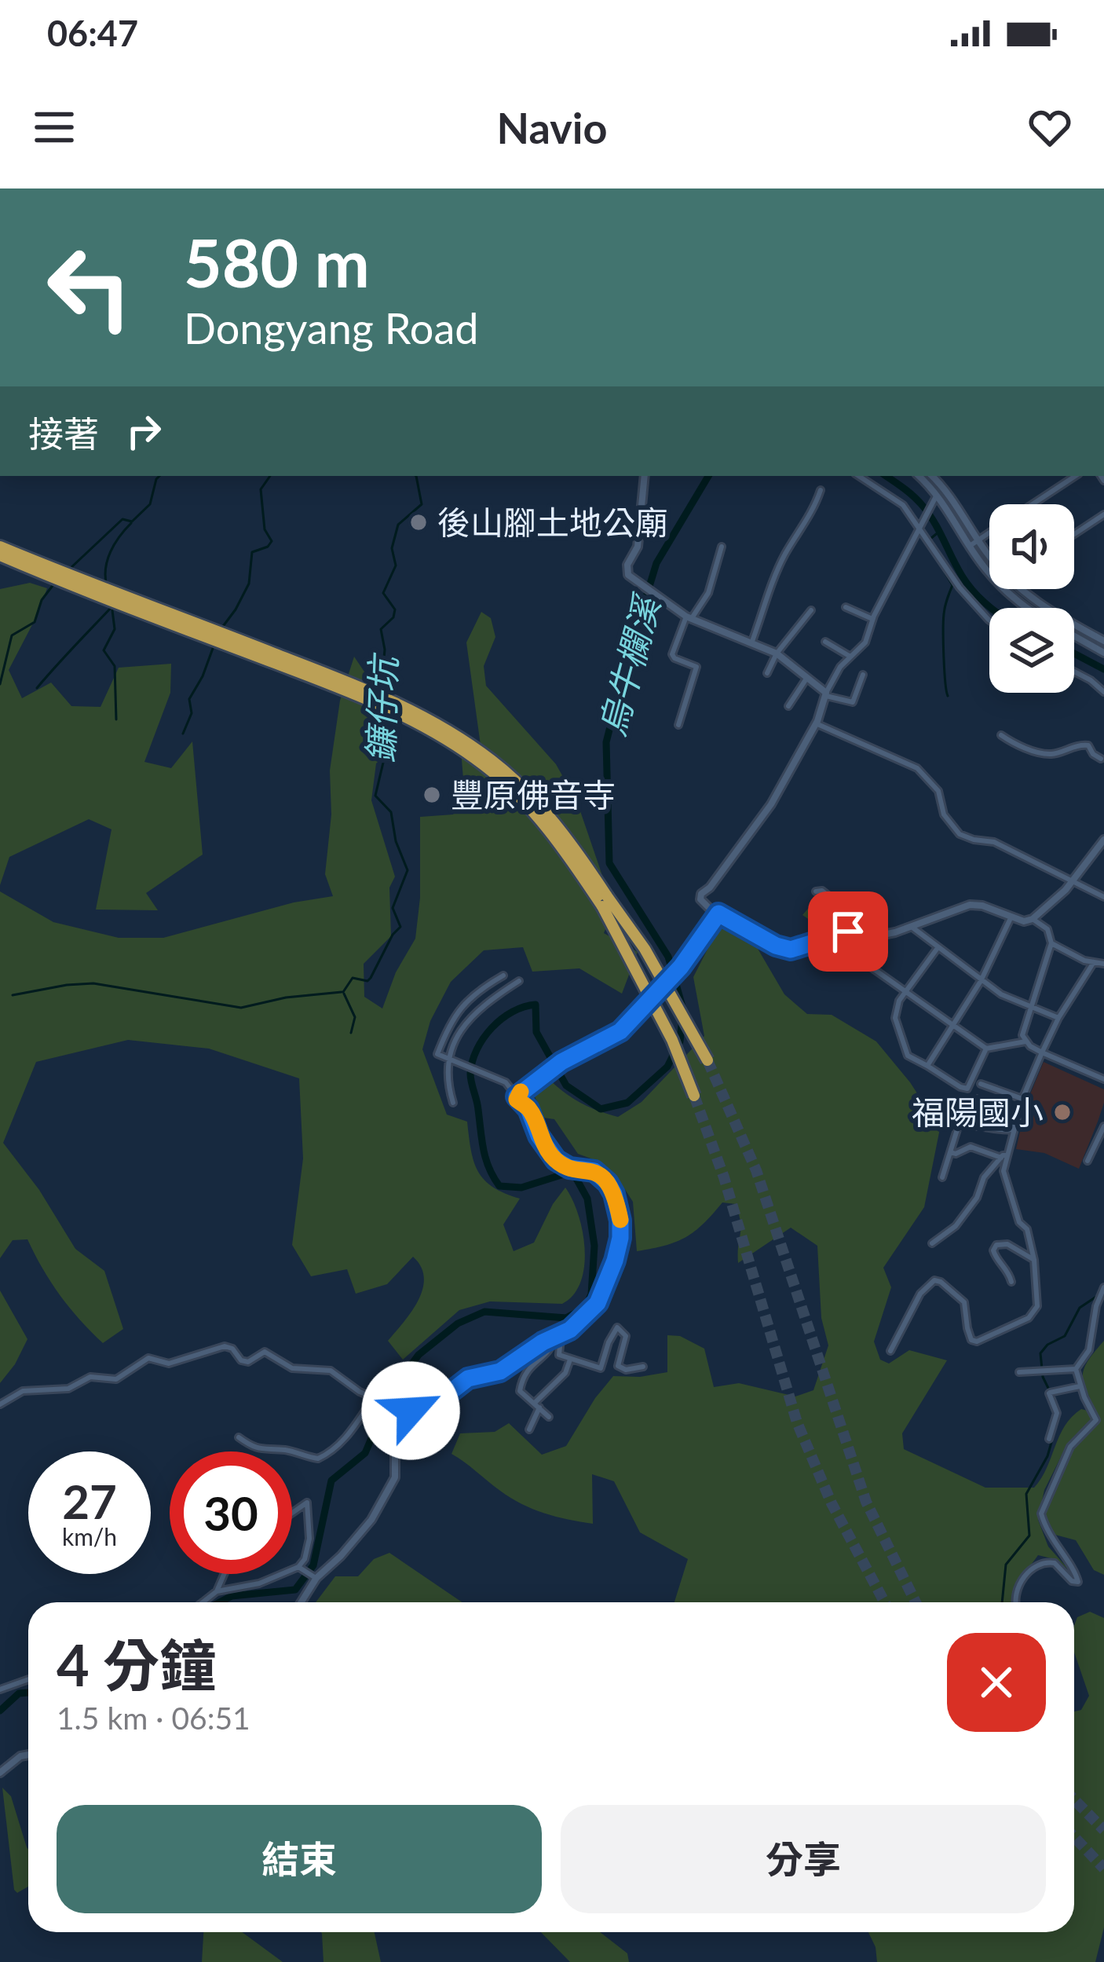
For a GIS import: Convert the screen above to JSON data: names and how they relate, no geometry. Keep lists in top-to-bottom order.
{
  "water": ["烏牛欄溪", "鐮仔坑"],
  "places": ["後山腳土地公廟", "豐原佛音寺", "福陽國小"],
  "page": {
    "status": "06:47",
    "header": "Navio",
    "turn": ["580 m", "Dongyang Road"],
    "then": "接著",
    "speed": "27 km/h",
    "limit": "30",
    "heading": ["4 分鐘", "1.5 km · 06:51"],
    "buttons": ["結束", "分享"]
  }
}
